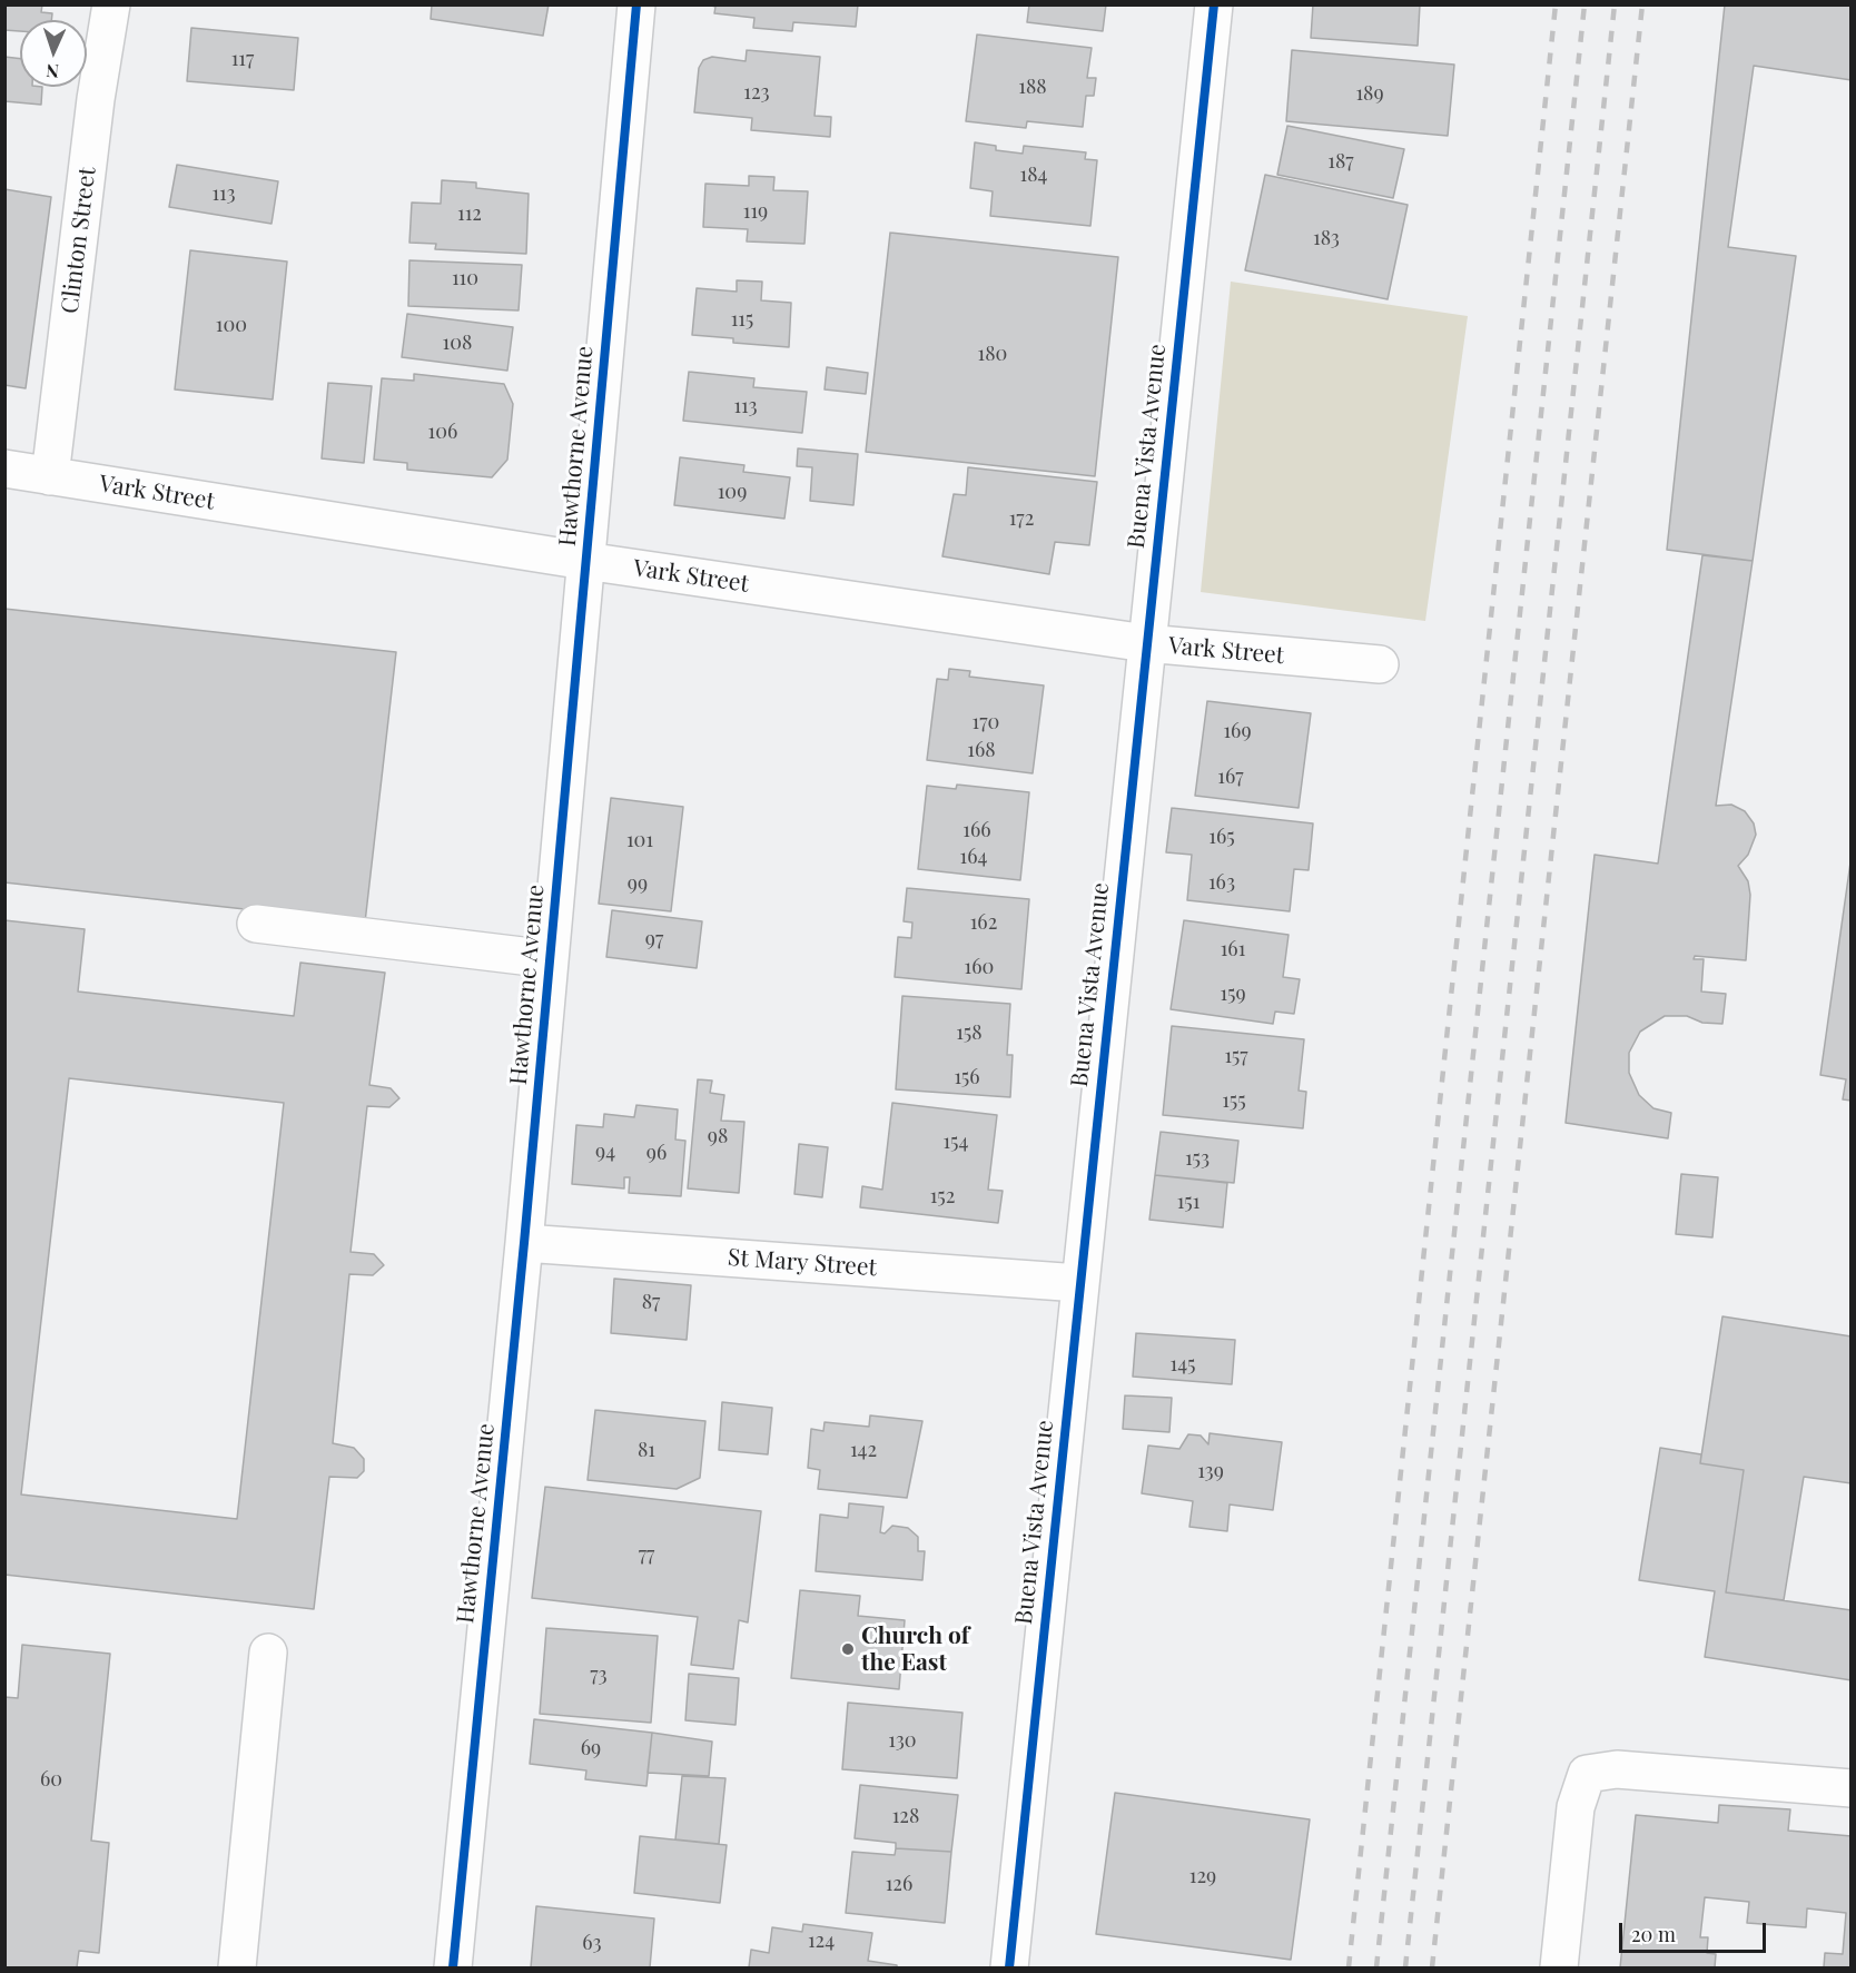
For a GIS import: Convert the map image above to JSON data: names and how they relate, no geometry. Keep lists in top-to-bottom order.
{
  "streets": {
    "street": [
      "Clinton Street",
      "Hawthorne Avenue",
      "Buena Vista Avenue",
      "Vark Street",
      "St Mary Street"
    ]
  },
  "crossings": [
    ["Clinton Street", "Vark Street"],
    ["Hawthorne Avenue", "Vark Street"],
    ["Hawthorne Avenue", "St Mary Street"],
    ["Buena Vista Avenue", "Vark Street"],
    ["Buena Vista Avenue", "St Mary Street"]
  ],
  "places": ["Church of the East"],
  "house_numbers": [
    "117",
    "188",
    "123",
    "189",
    "187",
    "184",
    "113",
    "119",
    "112",
    "183",
    "110",
    "115",
    "100",
    "108",
    "180",
    "113",
    "106",
    "109",
    "172",
    "170",
    "169",
    "168",
    "167",
    "166",
    "165",
    "101",
    "164",
    "163",
    "99",
    "162",
    "97",
    "161",
    "160",
    "159",
    "158",
    "157",
    "156",
    "155",
    "98",
    "154",
    "94",
    "96",
    "153",
    "152",
    "151",
    "87",
    "145",
    "81",
    "142",
    "139",
    "77",
    "73",
    "130",
    "69",
    "60",
    "128",
    "129",
    "126",
    "124",
    "63"
  ],
  "scale_bar": "20 m",
  "north": "bottom"
}
